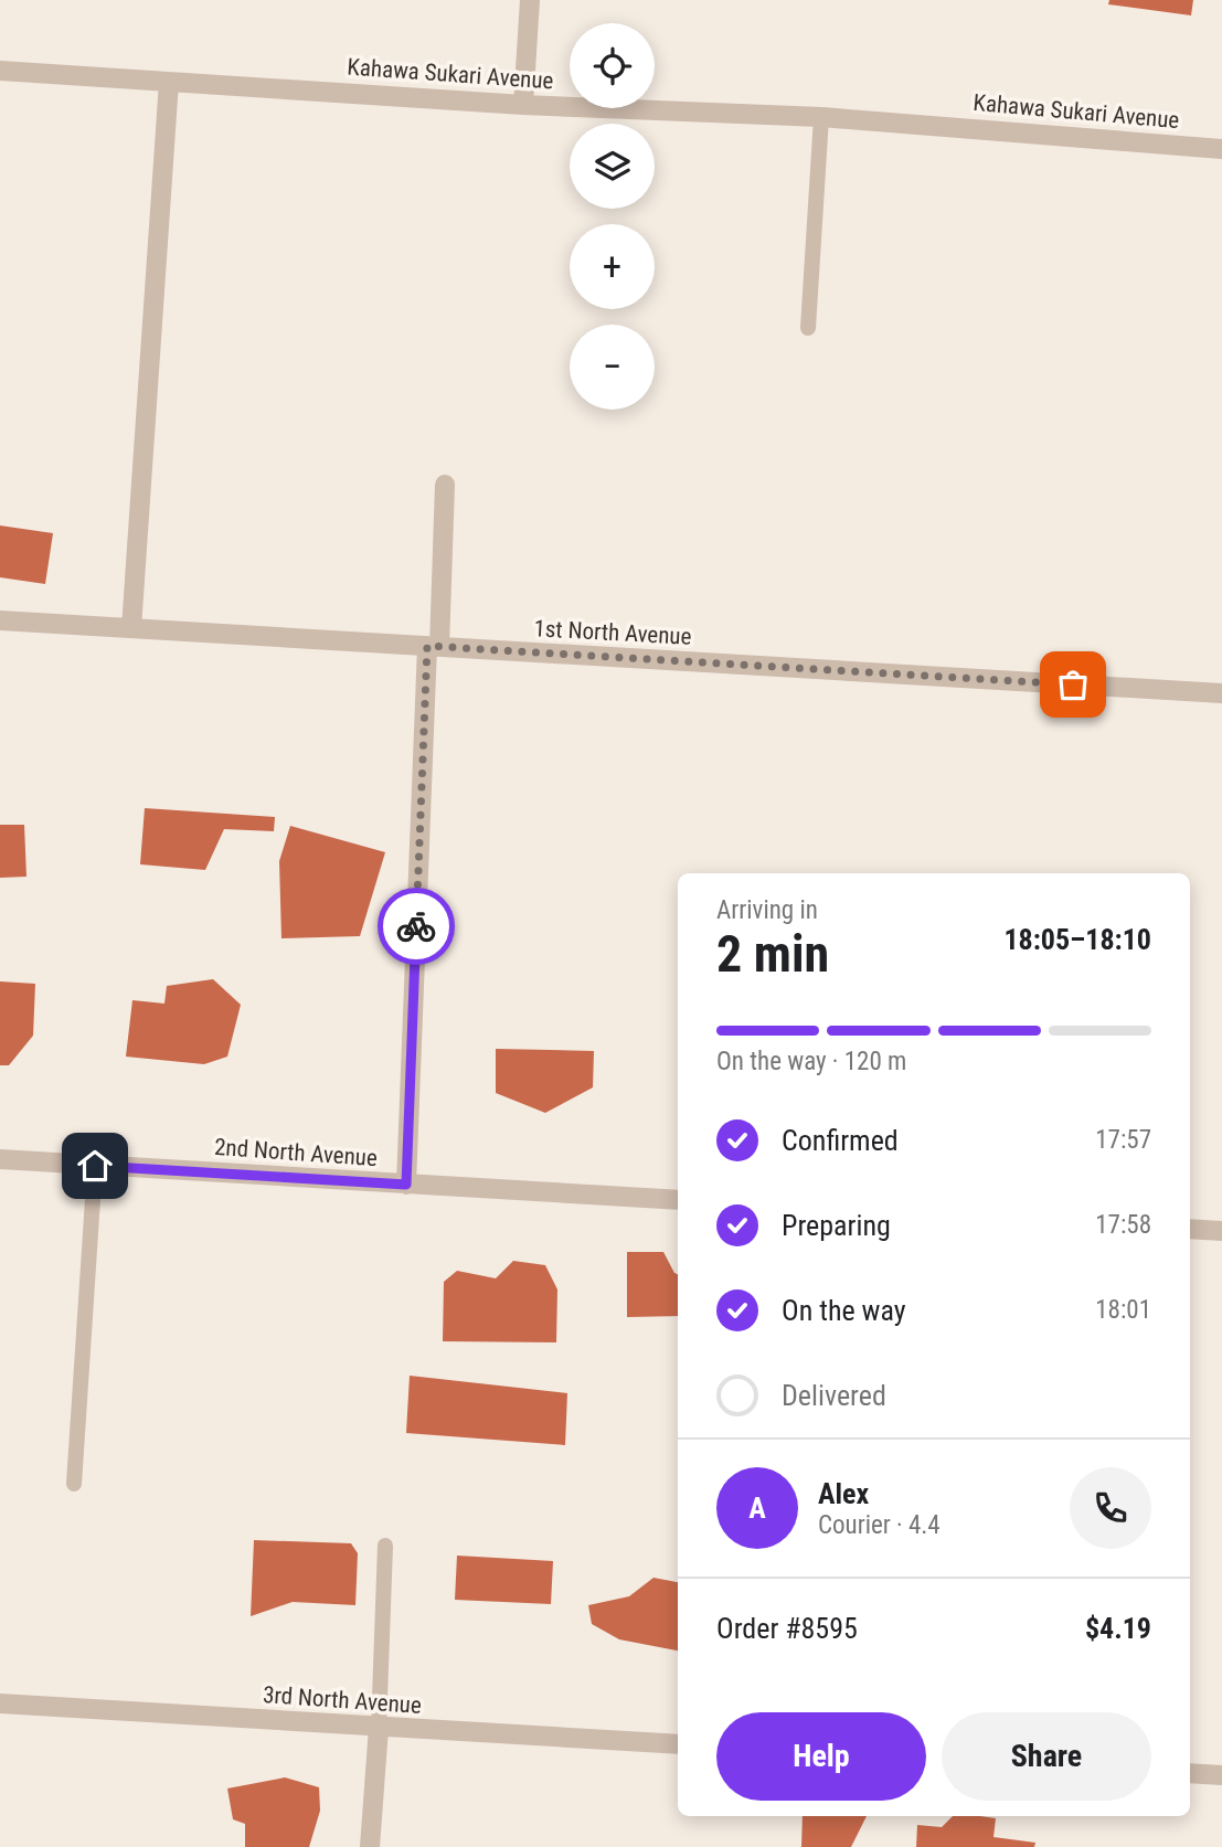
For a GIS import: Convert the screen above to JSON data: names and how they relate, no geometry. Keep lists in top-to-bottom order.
{
  "streets": {
    "street": [
      "Kahawa Sukari Avenue",
      "1st North Avenue",
      "2nd North Avenue",
      "3rd North Avenue"
    ]
  },
  "page": {
    "map_buttons": ["+", "−"],
    "heading": ["2 min", "Arriving in", "18:05–18:10"],
    "panel": [
      "Alex",
      "Courier · 4.4",
      "Order #8595",
      "$4.19"
    ],
    "bar": "On the way · 120 m",
    "list": [
      ["Confirmed", "17:57"],
      ["Preparing", "17:58"],
      ["On the way", "18:01"],
      "Delivered"
    ],
    "round": "A",
    "buttons": ["Help", "Share"]
  }
}
